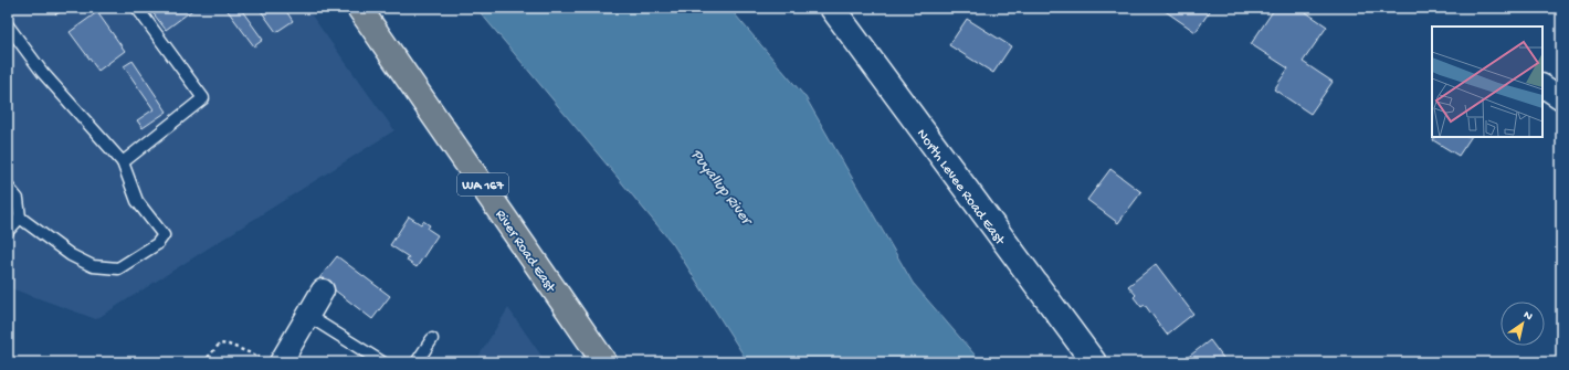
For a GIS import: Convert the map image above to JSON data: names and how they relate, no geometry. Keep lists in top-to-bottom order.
{
  "streets": {
    "main road": ["WA 167", "River Road East"],
    "street": ["North Levee Road East"]
  },
  "water": ["Puyallup River"],
  "north": "top right"
}
